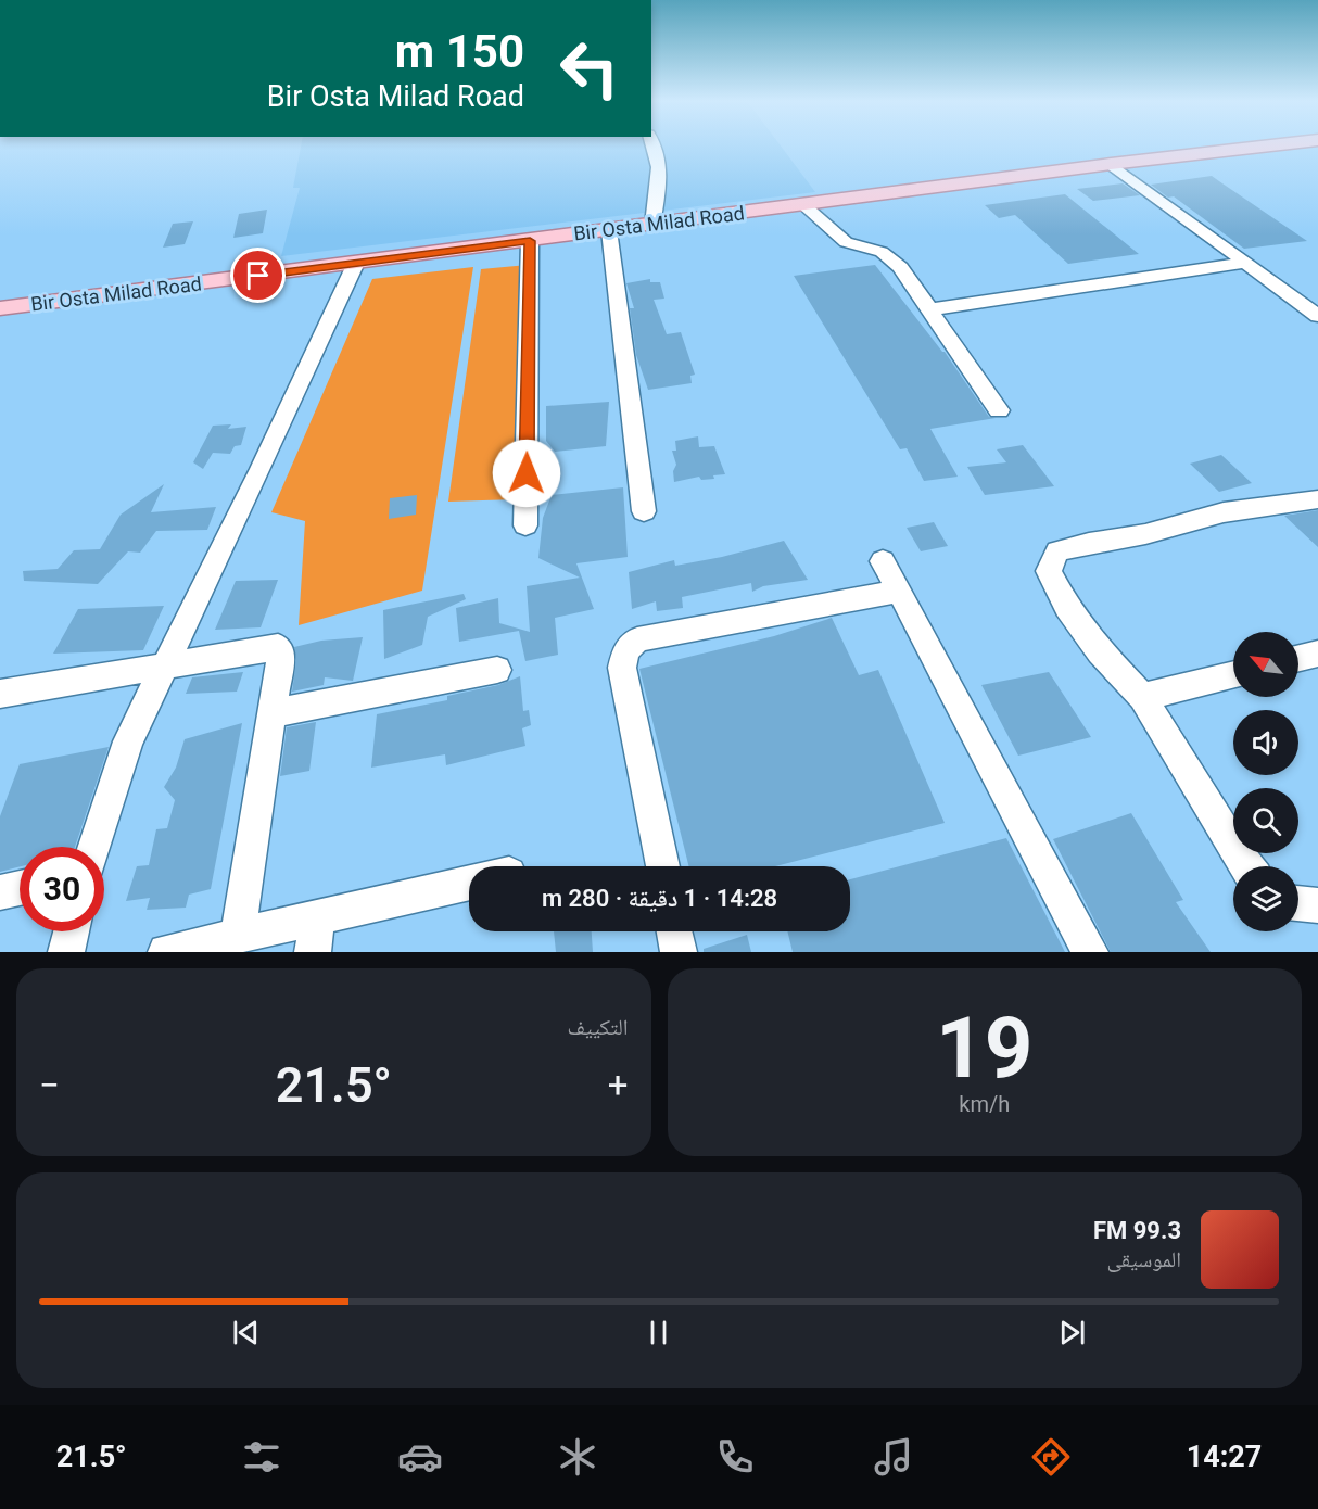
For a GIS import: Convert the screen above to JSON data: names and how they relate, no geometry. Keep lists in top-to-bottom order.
{
  "streets": {
    "main road": ["Bir Osta Milad Road"]
  },
  "north": "top left",
  "page": {
    "turn": ["150 m", "Bir Osta Milad Road"],
    "limit": "30",
    "trip": "14:28 · 1 دقيقة · 280 m",
    "tile": [
      ["19", "km/h"],
      "التكييف"
    ],
    "heat": ["−", "21.5°", "+"],
    "song": ["99.3 FM", "الموسيقى"],
    "tabs": ["14:27", "21.5°"]
  }
}
